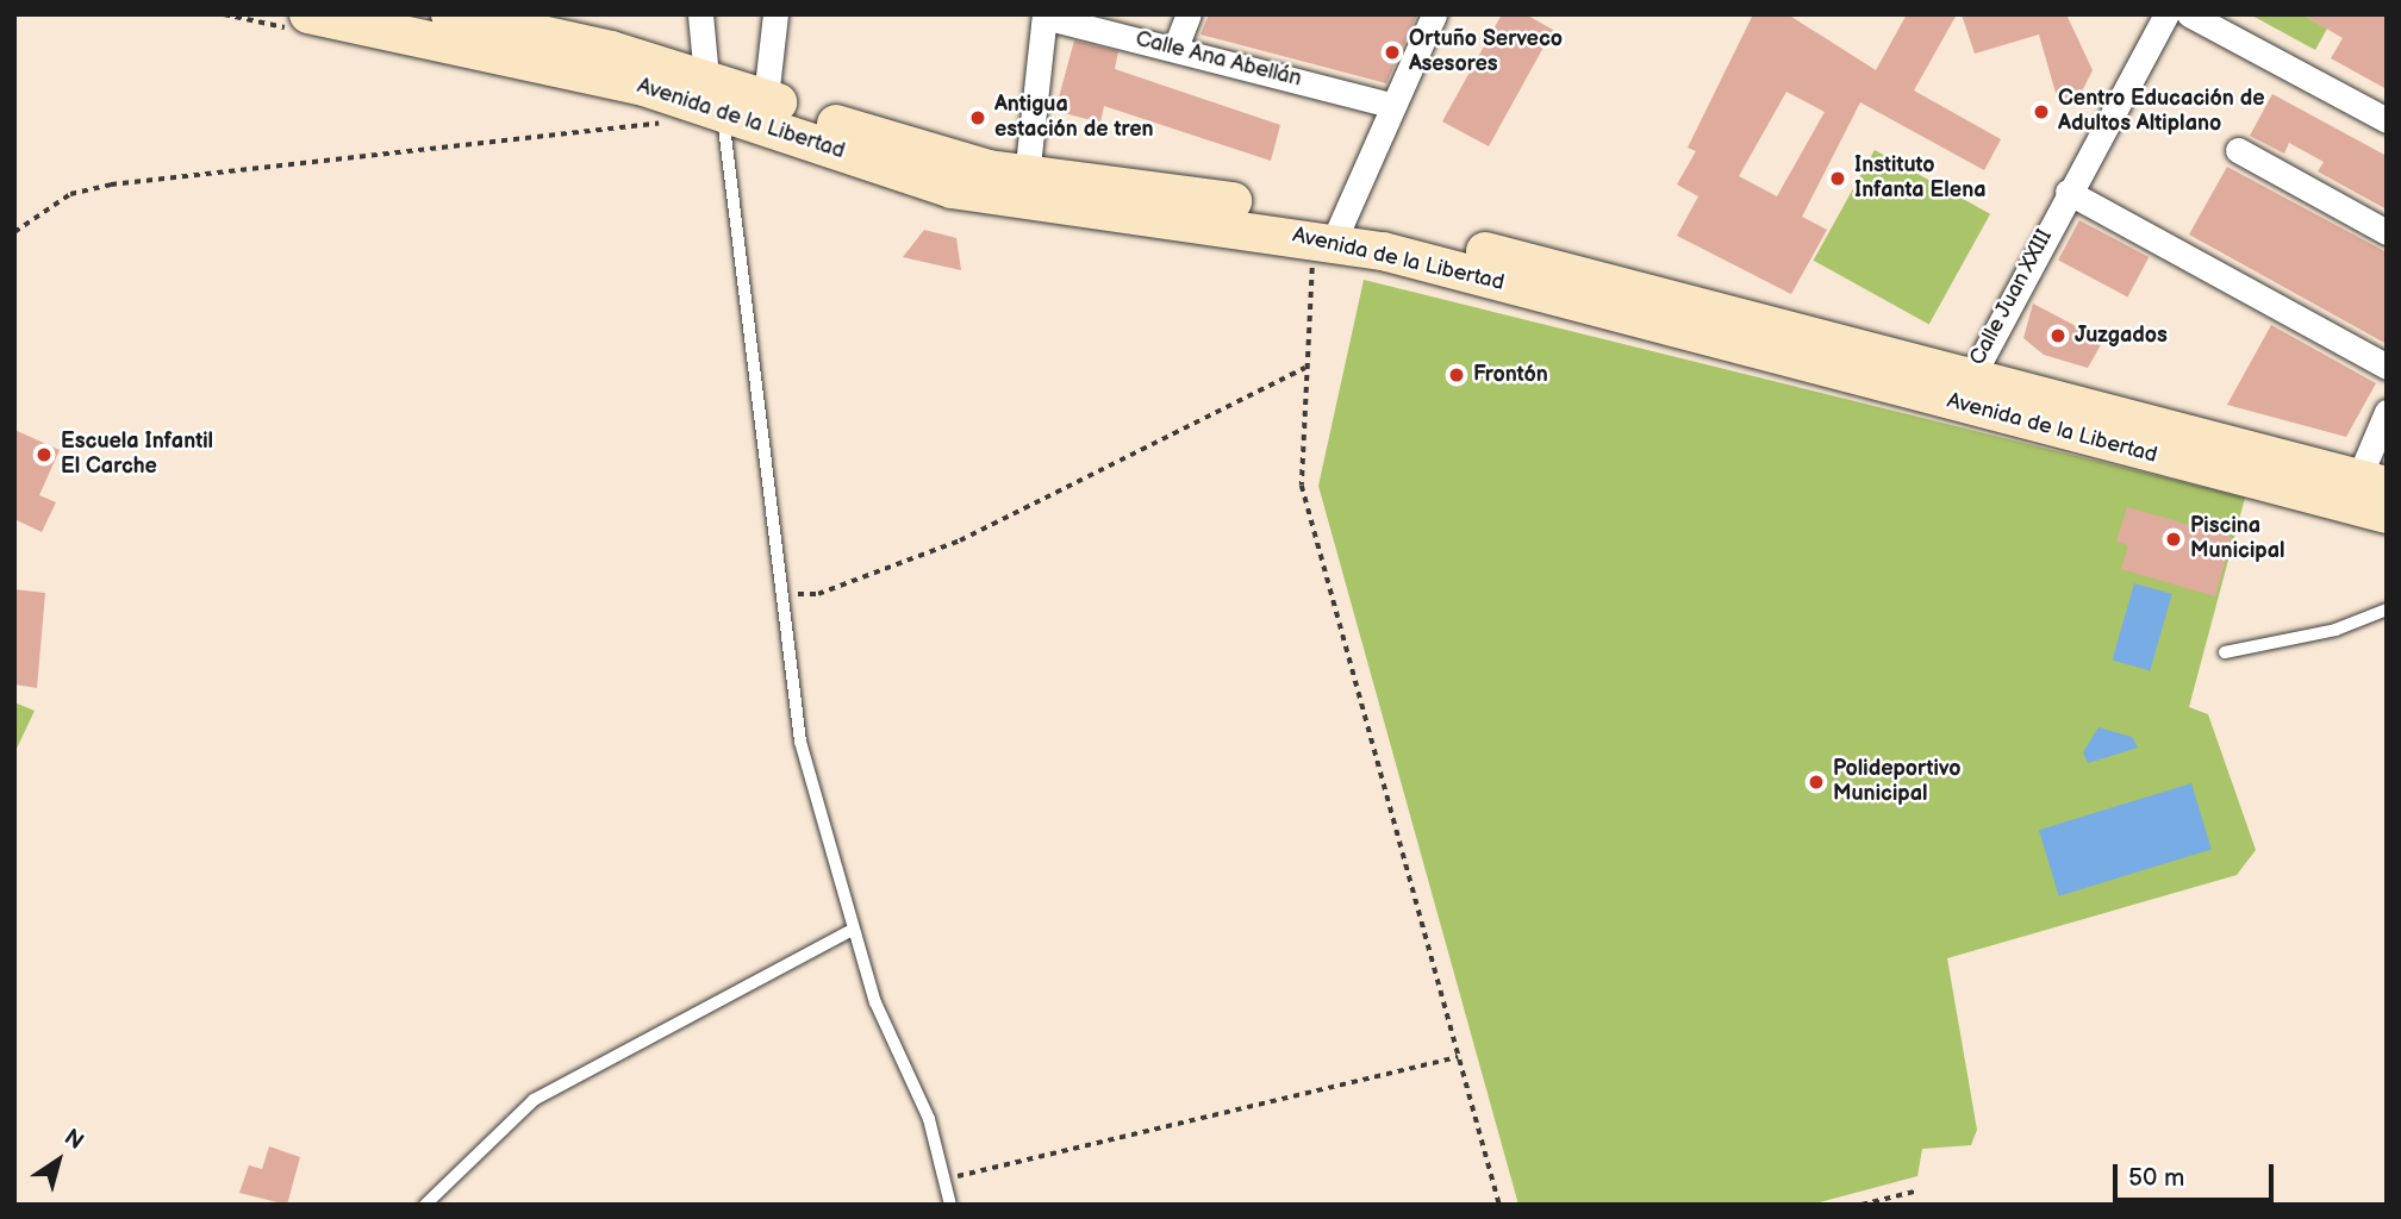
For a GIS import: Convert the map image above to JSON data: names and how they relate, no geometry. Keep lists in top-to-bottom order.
{
  "streets": {
    "main road": ["Avenida de la Libertad"],
    "street": ["Calle Ana Abellán", "Calle Juan XXIII"]
  },
  "places": [
    "Ortuño Serveco Asesores",
    "Centro Educación de Adultos Altiplano",
    "Antigua estación de tren",
    "Instituto Infanta Elena",
    "Juzgados",
    "Frontón",
    "Escuela Infantil El Carche",
    "Piscina Municipal",
    "Polideportivo Municipal"
  ],
  "scale_bar": "50 m",
  "north": "top right"
}
